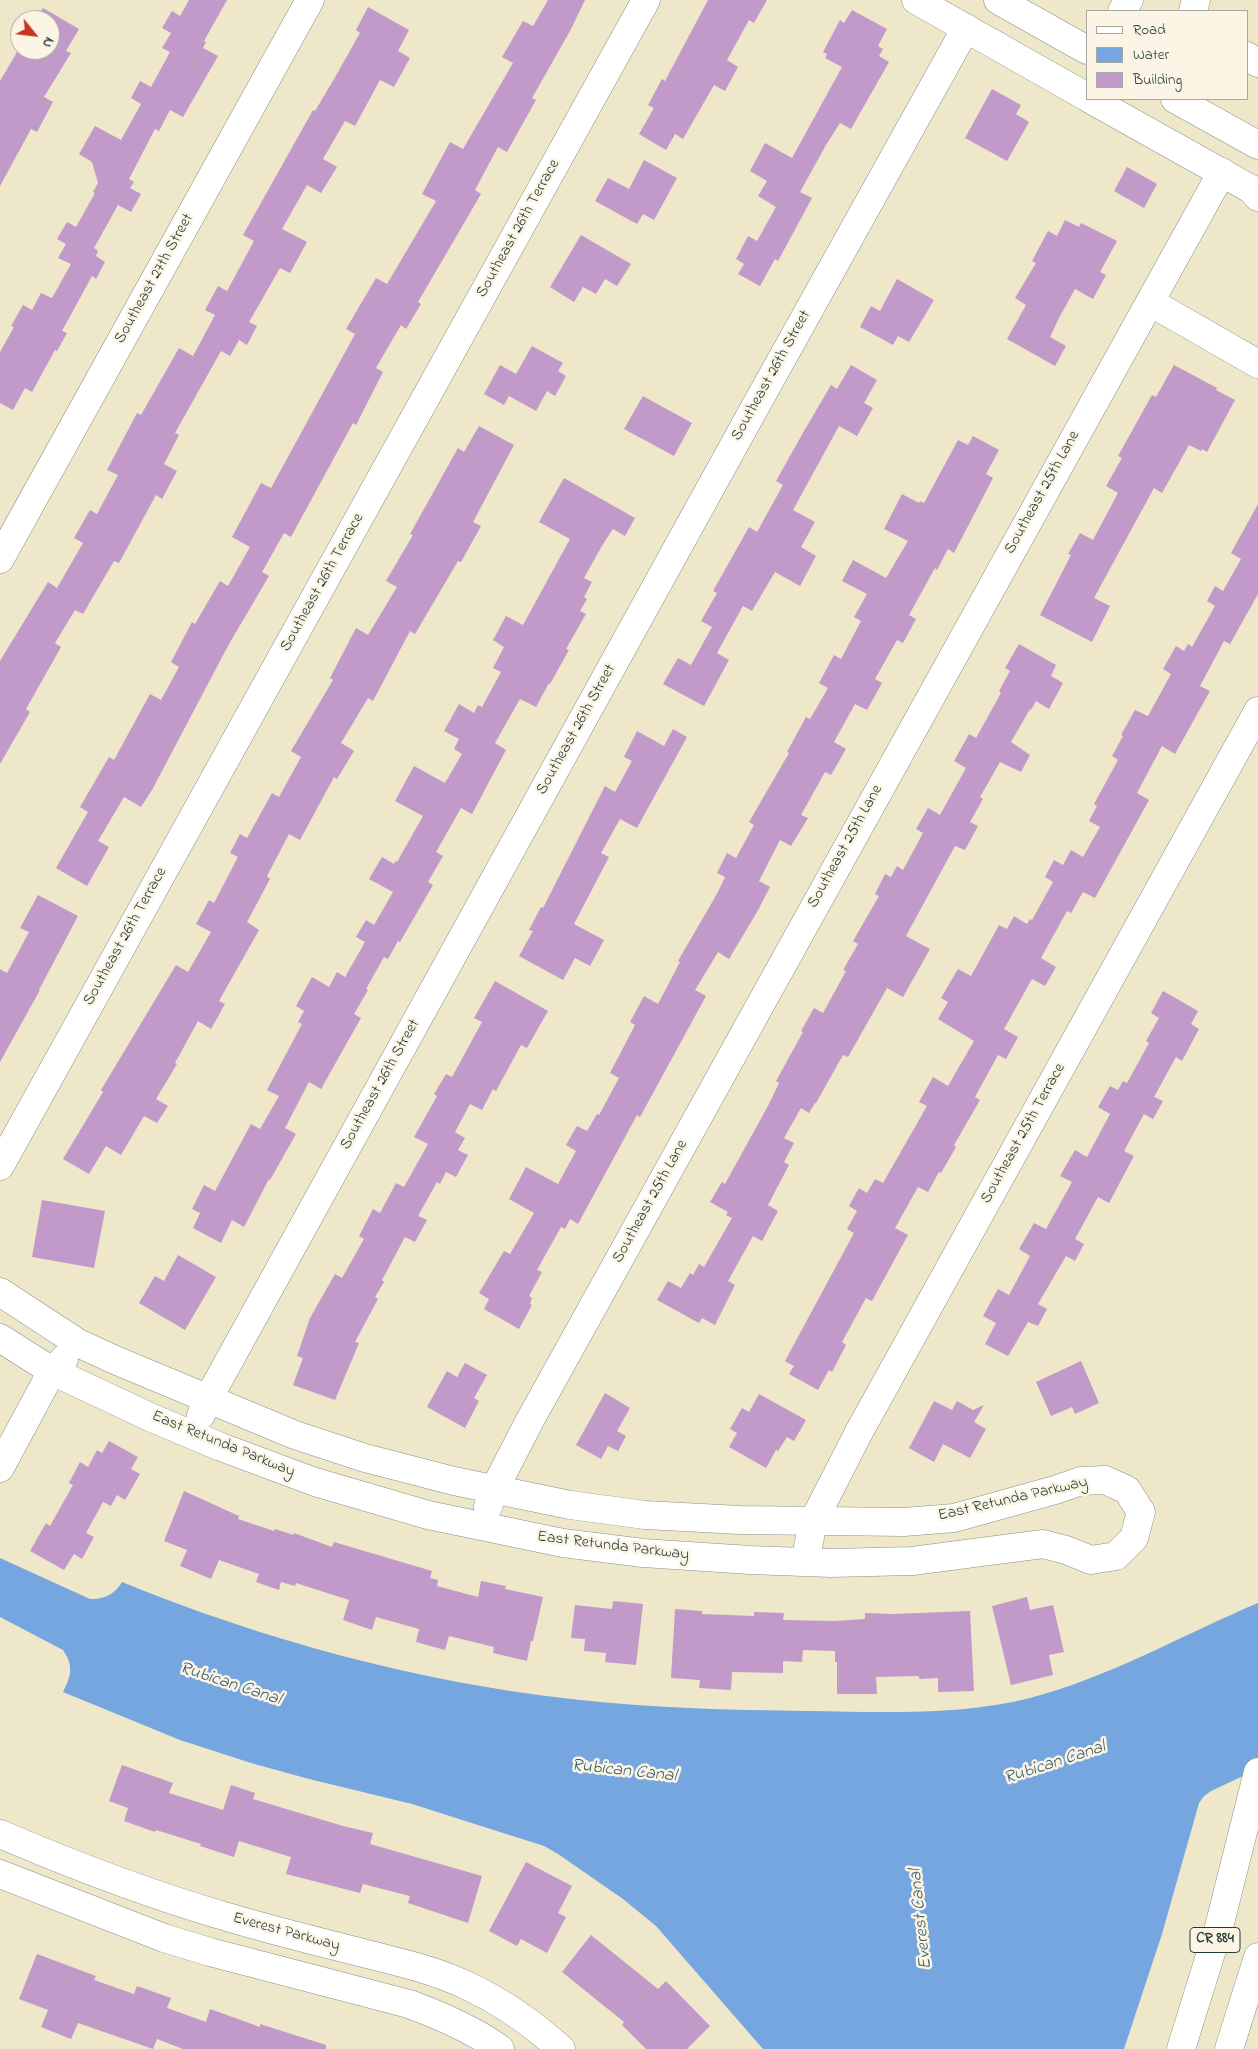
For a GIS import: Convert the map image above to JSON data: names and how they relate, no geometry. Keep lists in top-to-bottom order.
{
  "streets": {
    "main road": [
      "Southeast 26th Terrace",
      "Southeast 27th Street",
      "Southeast 26th Street",
      "Southeast 25th Lane",
      "Southeast 25th Terrace",
      "East Retunda Parkway",
      "Everest Parkway",
      "CR 884"
    ]
  },
  "crossings": [
    ["Southeast 26th Street", "East Retunda Parkway"],
    ["Southeast 25th Lane", "East Retunda Parkway"],
    ["Southeast 25th Terrace", "East Retunda Parkway"]
  ],
  "water": ["Rubican Canal", "Everest Canal"],
  "legend": ["Road", "Water", "Building"],
  "north": "bottom right"
}
